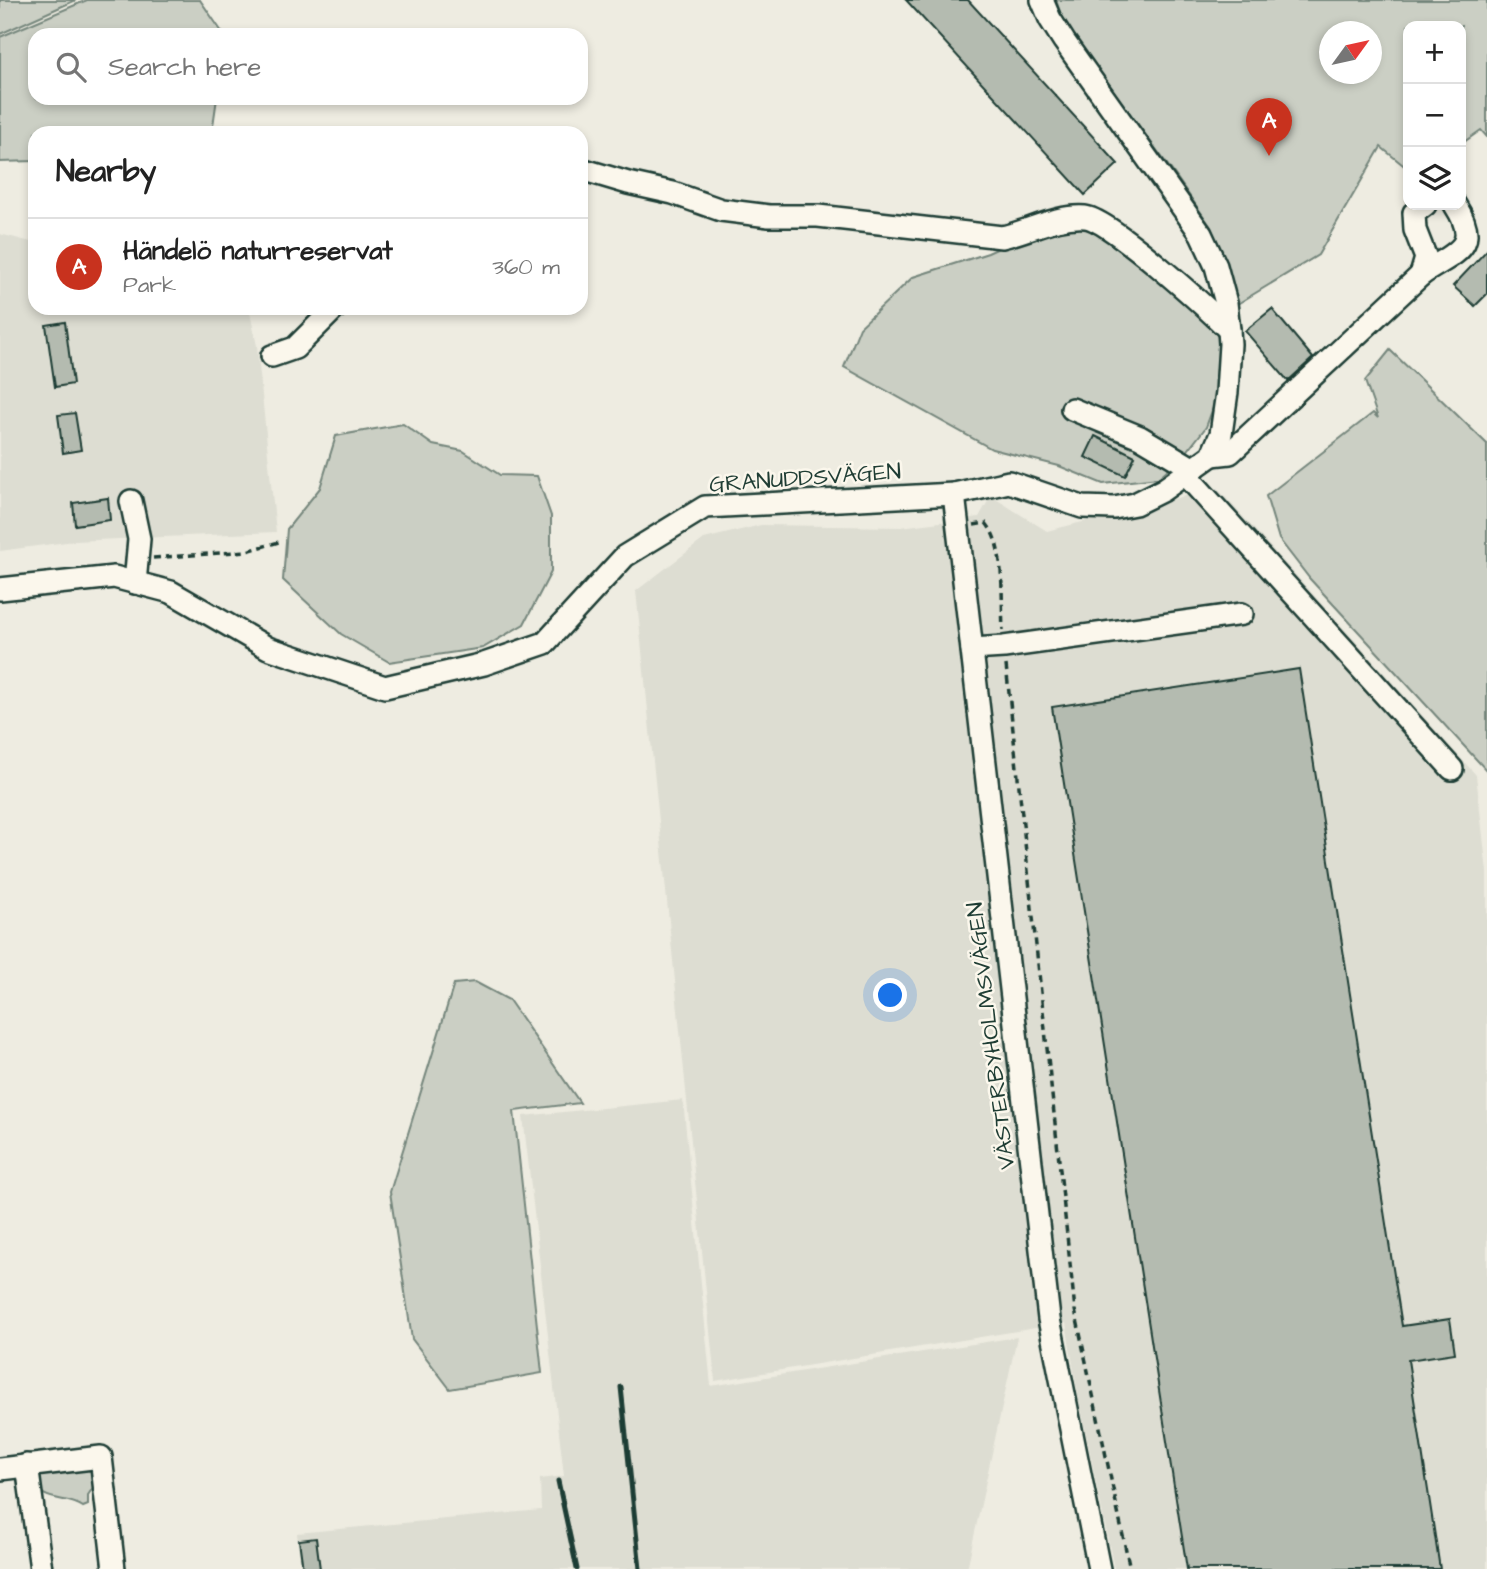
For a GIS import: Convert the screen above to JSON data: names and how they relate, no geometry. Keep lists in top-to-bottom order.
{
  "streets": {
    "street": ["GRANUDDSVÄGEN", "VÄSTERBYHOLMSVÄGEN"]
  },
  "crossings": [
    ["GRANUDDSVÄGEN", "VÄSTERBYHOLMSVÄGEN"]
  ],
  "north": "top right",
  "page": {
    "map_buttons": ["+", "−"],
    "search": "Search here",
    "pins": "A",
    "heading": "Nearby",
    "list": [
      {
        "mark": "A",
        "name": "Händelö naturreservat",
        "note": "Park",
        "value": "360 m"
      }
    ]
  }
}
